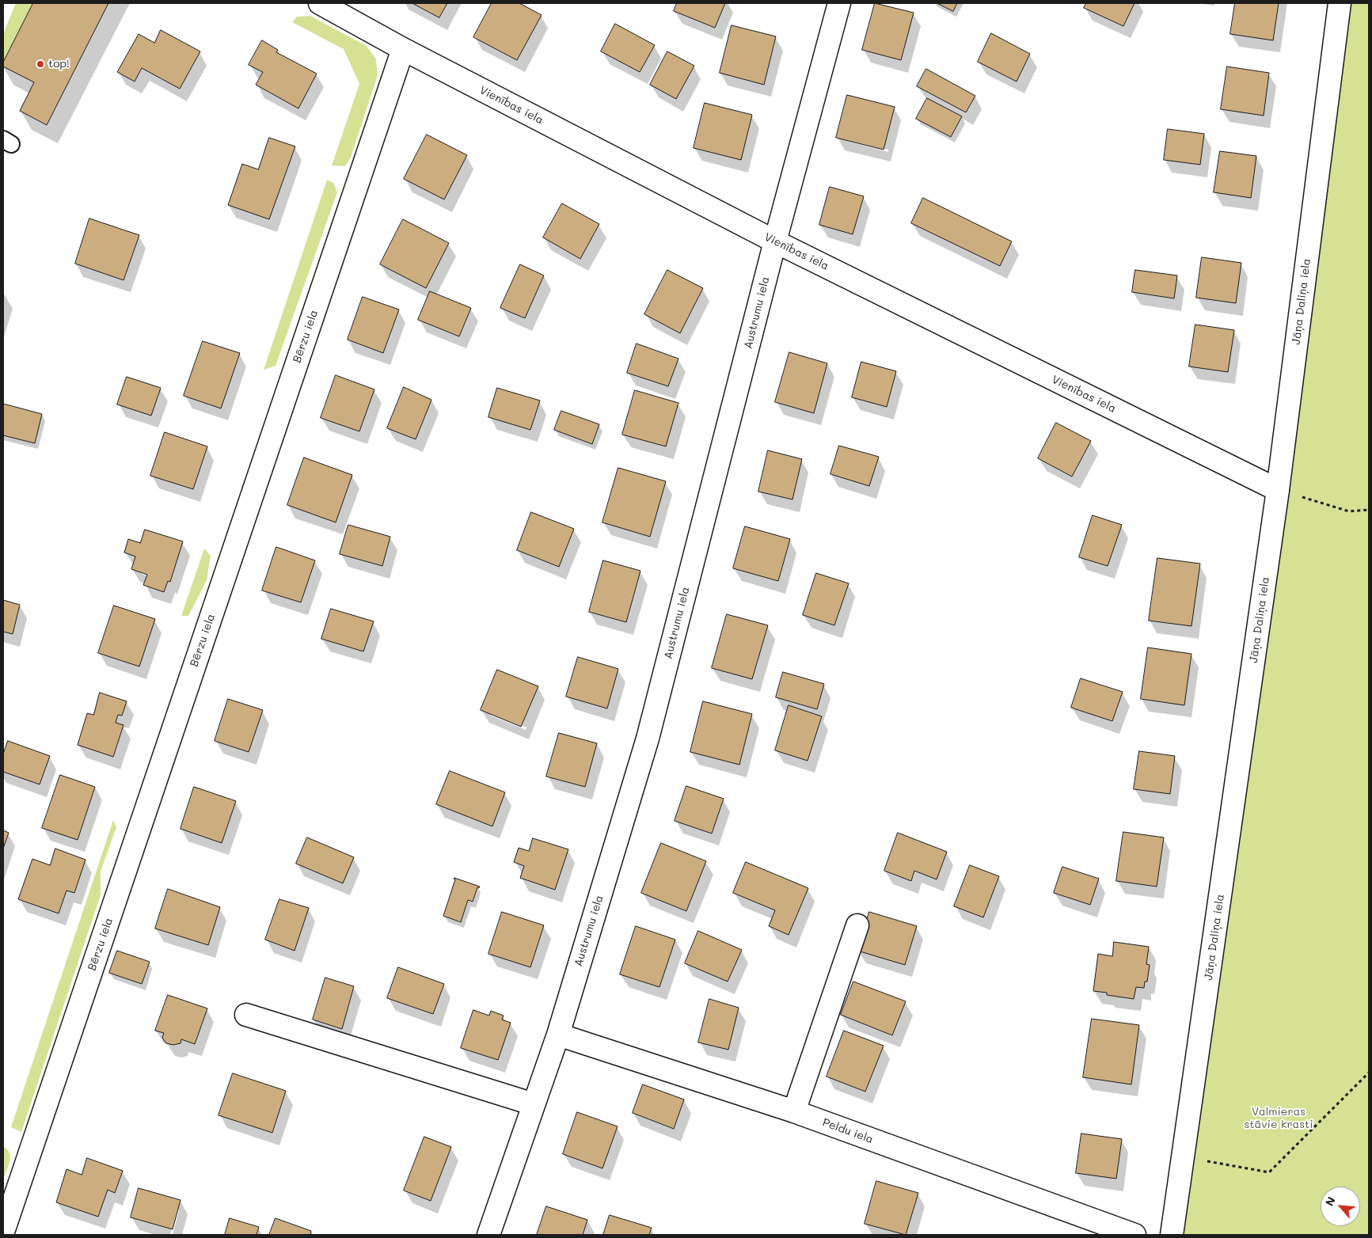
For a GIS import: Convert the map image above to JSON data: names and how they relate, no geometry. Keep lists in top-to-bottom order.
{
  "streets": {
    "street": [
      "Vienības iela",
      "Jāņa Daliņa iela",
      "Austrumu iela",
      "Bērzu iela",
      "Peldu iela"
    ]
  },
  "crossings": [
    ["Vienības iela", "Jāņa Daliņa iela"],
    ["Vienības iela", "Austrumu iela"],
    ["Vienības iela", "Bērzu iela"],
    ["Austrumu iela", "Peldu iela"]
  ],
  "parks": ["Valmieras stāvie krasti"],
  "places": ["top!"],
  "north": "top left"
}
